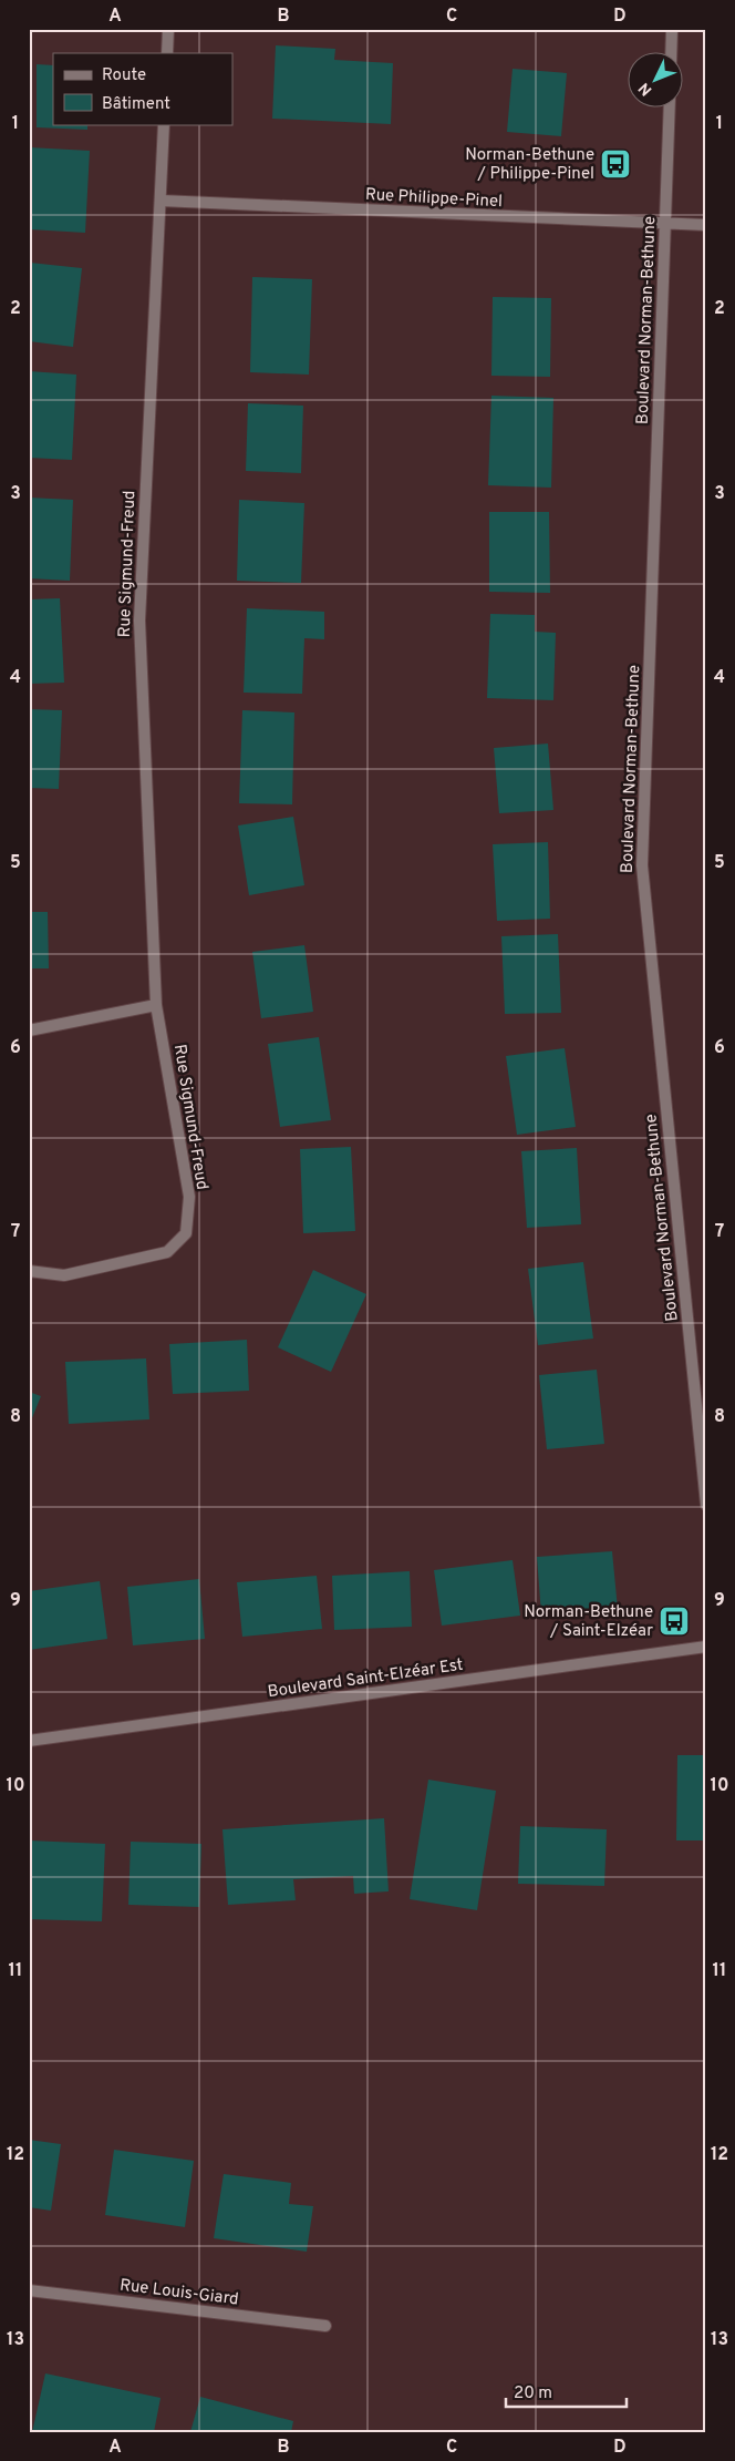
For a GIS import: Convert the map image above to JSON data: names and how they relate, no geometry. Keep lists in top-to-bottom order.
{
  "streets": {
    "street": [
      "Rue Philippe-Pinel",
      "Boulevard Norman-Bethune",
      "Rue Sigmund-Freud",
      "Boulevard Saint-Elzéar Est",
      "Rue Louis-Giard"
    ]
  },
  "crossings": [
    ["Rue Philippe-Pinel", "Boulevard Norman-Bethune"],
    ["Rue Philippe-Pinel", "Rue Sigmund-Freud"]
  ],
  "places": {
    "bus stop": ["Norman-Bethune / Philippe-Pinel", "Norman-Bethune / Saint-Elzéar"]
  },
  "legend": ["Route", "Bâtiment"],
  "scale_bar": "20 m",
  "north": "bottom left",
  "grid": {
    "columns": [
      "A",
      "B",
      "C",
      "D"
    ],
    "rows": [
      "1",
      "2",
      "3",
      "4",
      "5",
      "6",
      "7",
      "8",
      "9",
      "10",
      "11",
      "12",
      "13"
    ]
  }
}
